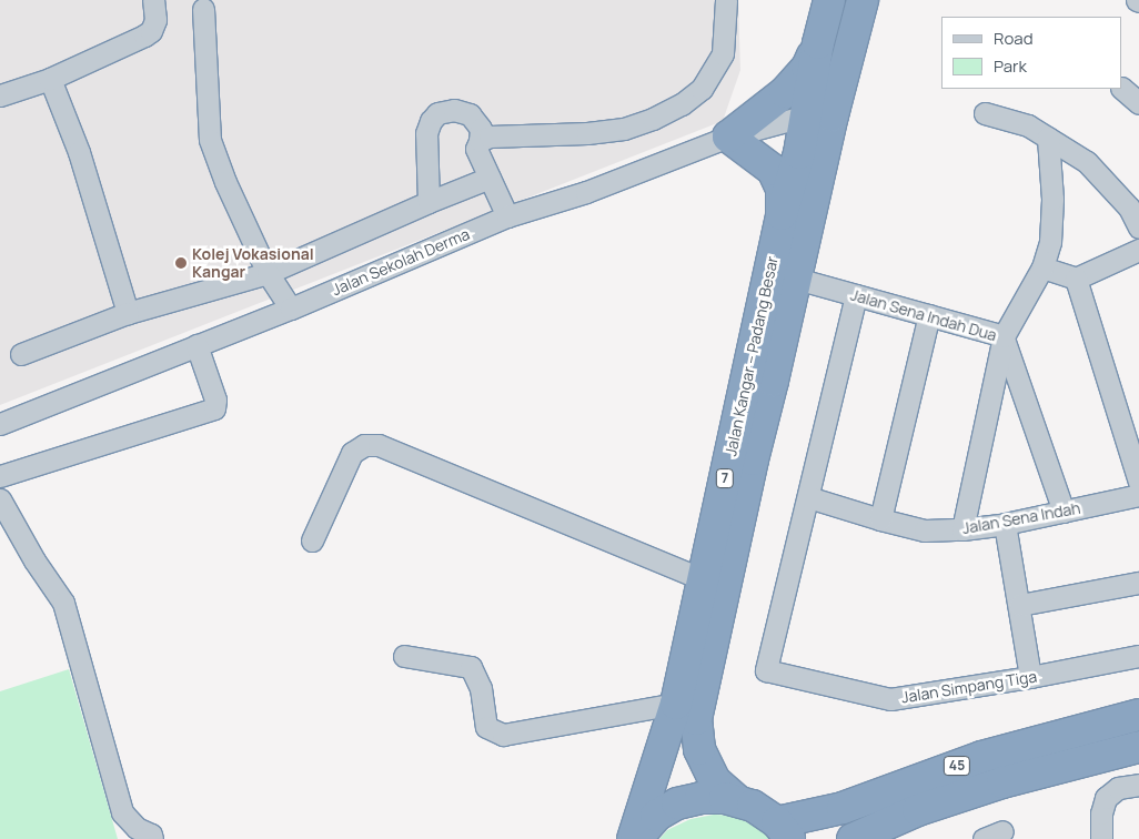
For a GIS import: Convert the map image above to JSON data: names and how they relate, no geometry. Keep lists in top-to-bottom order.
{
  "streets": {
    "highway": ["Jalan Kangar – Padang Besar", "7", "45"],
    "street": [
      "Jalan Sekolah Derma",
      "Jalan Sena Indah Dua",
      "Jalan Sena Indah",
      "Jalan Simpang Tiga"
    ]
  },
  "crossings": [
    ["Jalan Sekolah Derma", "Jalan Kangar – Padang Besar"],
    ["Jalan Sena Indah Dua", "Jalan Kangar – Padang Besar"],
    ["Jalan Sena Indah Dua", "Jalan Sena Indah"],
    ["Jalan Kangar – Padang Besar", "7"],
    ["7", "45"],
    ["Jalan Sena Indah", "Jalan Simpang Tiga"]
  ],
  "places": ["Kolej Vokasional Kangar"],
  "legend": ["Road", "Park"]
}
